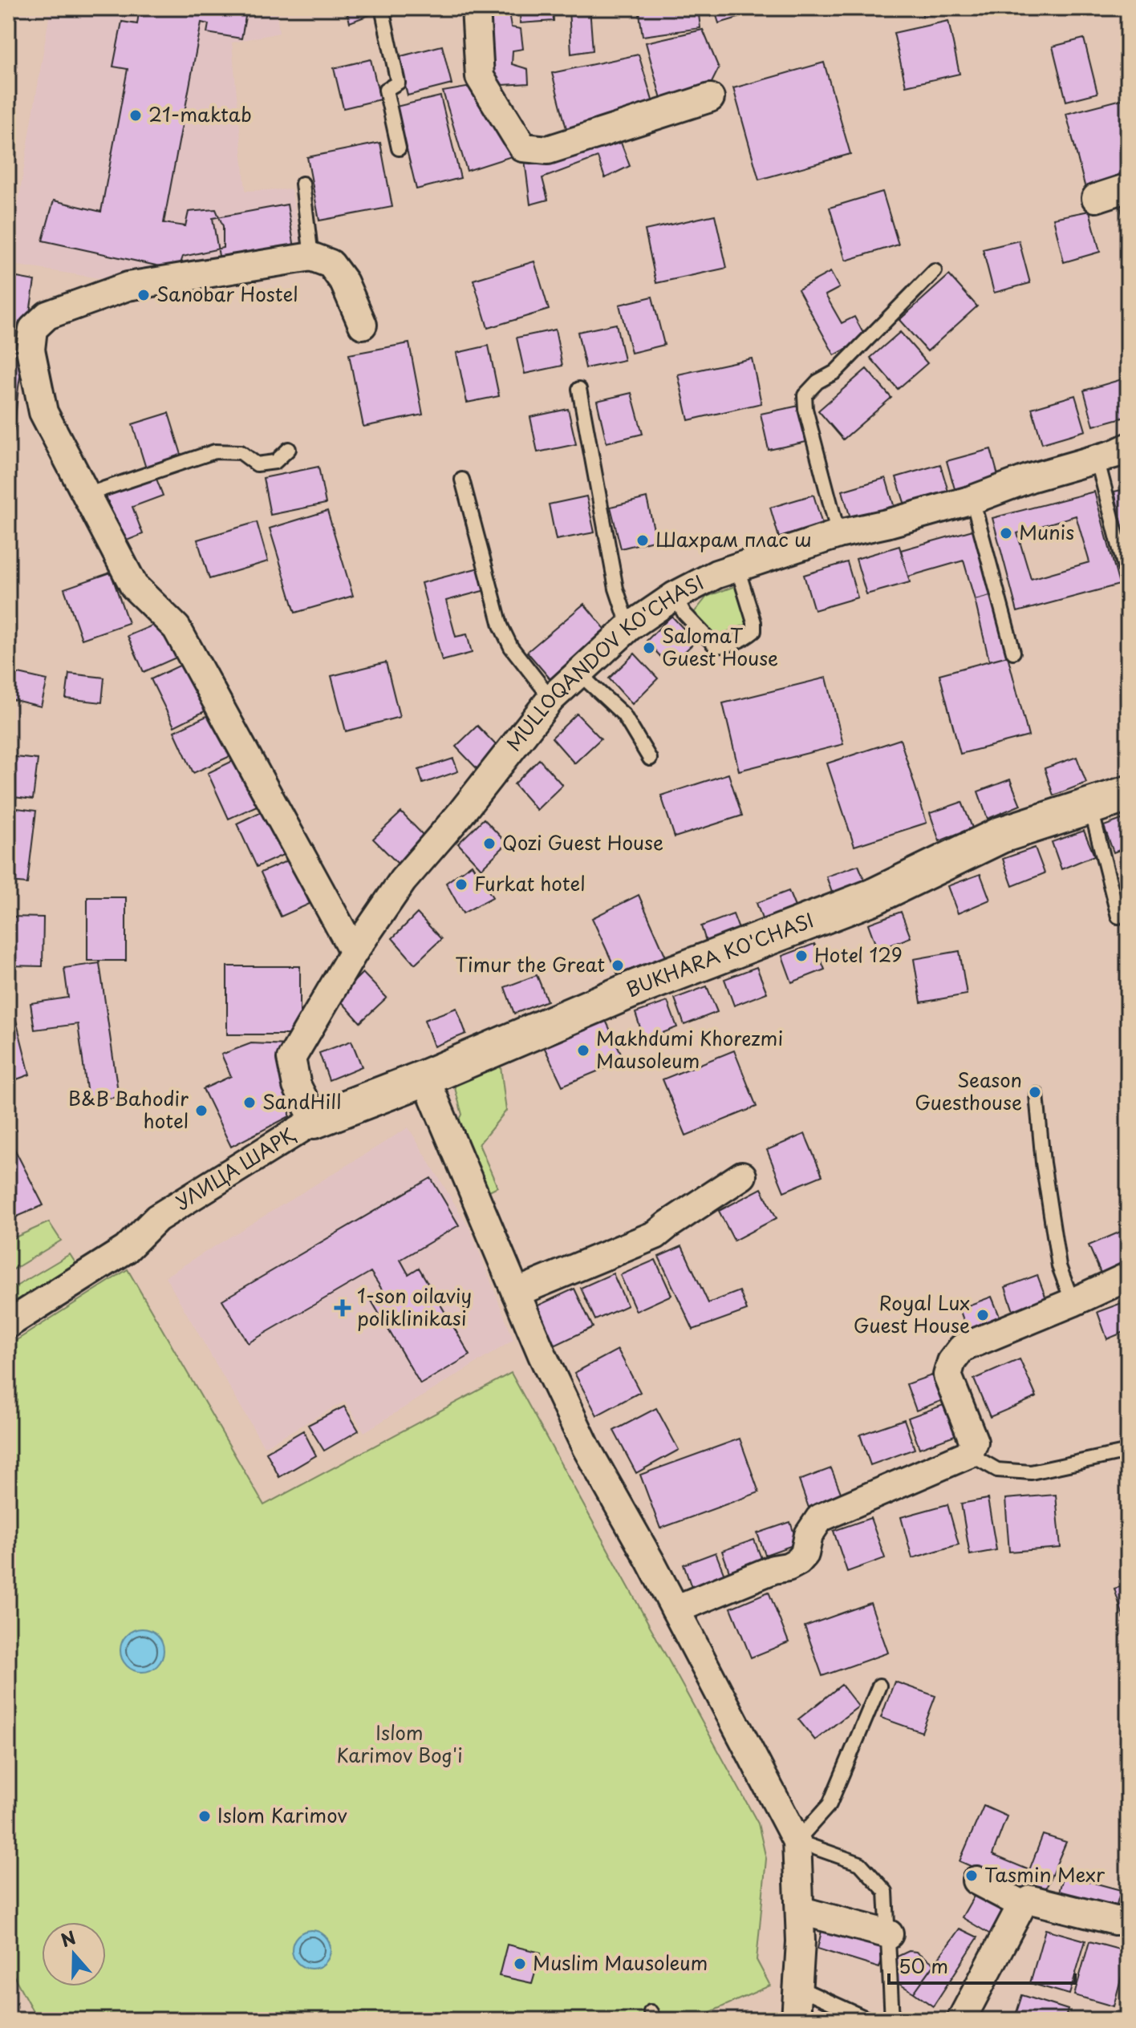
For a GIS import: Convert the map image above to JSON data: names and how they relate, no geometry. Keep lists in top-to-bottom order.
{
  "streets": {
    "street": ["MULLOQANDOV KO'CHASI", "BUKHARA KO'CHASI", "УЛИЦА ШАРҚ"]
  },
  "crossings": [
    ["MULLOQANDOV KO'CHASI", "BUKHARA KO'CHASI"],
    ["MULLOQANDOV KO'CHASI", "УЛИЦА ШАРҚ"],
    ["BUKHARA KO'CHASI", "УЛИЦА ШАРҚ"]
  ],
  "parks": ["Islom Karimov Bog'i"],
  "places": {
    "other": [
      "21-maktab",
      "Sanobar Hostel",
      "Munis",
      "Шахрам плас ш",
      "SalomaT Guest House",
      "Qozi Guest House",
      "Furkat hotel",
      "Hotel 129",
      "Timur the Great",
      "Makhdumi Khorezmi Mausoleum",
      "Season Guesthouse",
      "SandHill",
      "B&B Bahodir hotel",
      "Royal Lux Guest House",
      "Islom Karimov",
      "Tasmin Mexr",
      "Muslim Mausoleum"
    ],
    "health": ["1-son oilaviy poliklinikasi"]
  },
  "scale_bar": "50 m",
  "north": "top"
}
